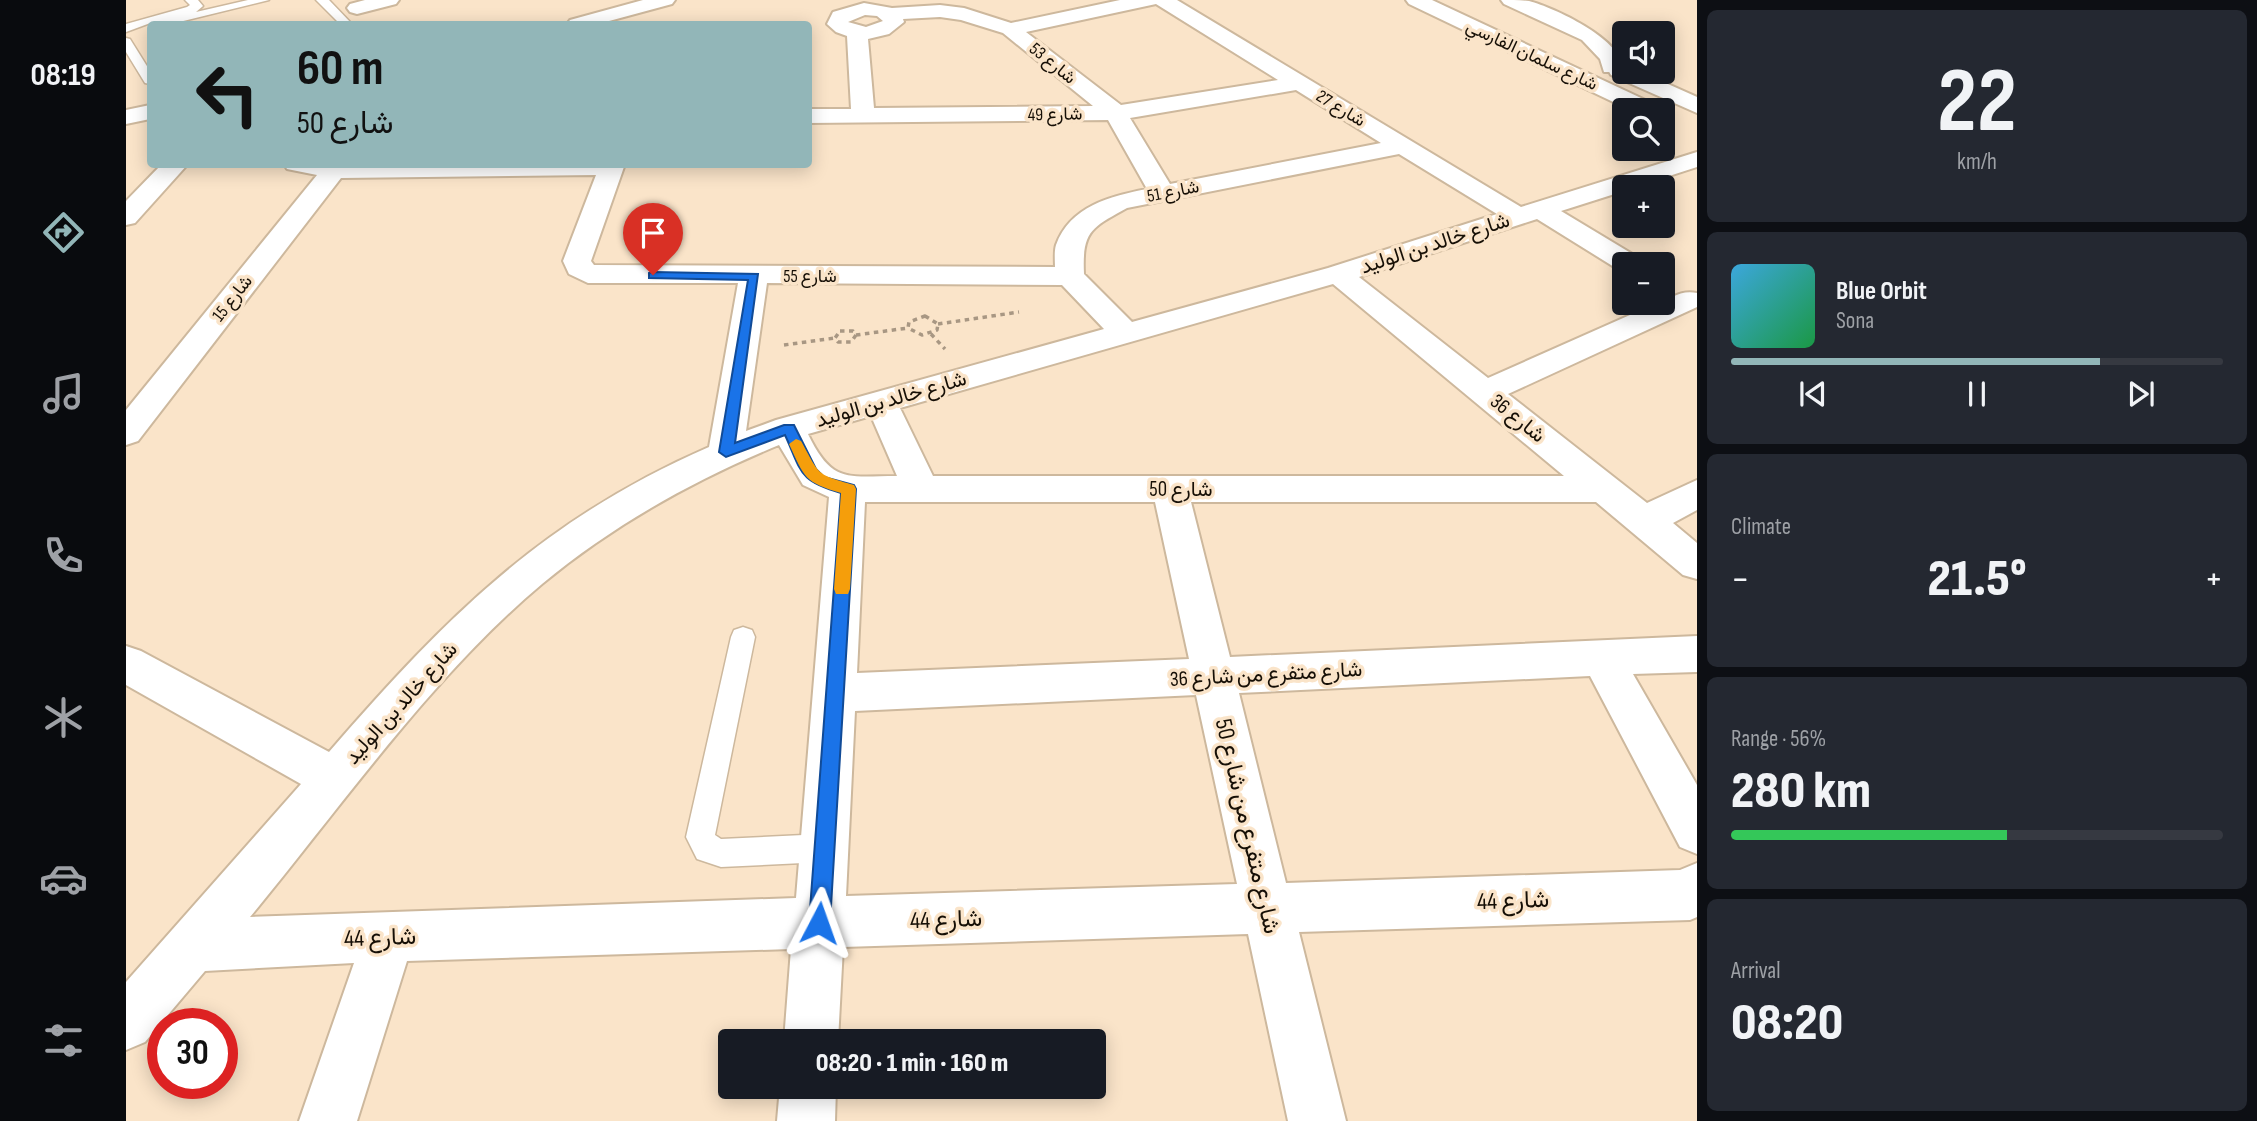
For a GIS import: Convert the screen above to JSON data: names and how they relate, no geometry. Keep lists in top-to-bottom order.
{
  "streets": {
    "street": [
      "شارع سلمان الفارسي",
      "شارع 53",
      "شارع 27",
      "شارع 49",
      "شارع 51",
      "شارع خالد بن الوليد",
      "شارع 55",
      "شارع 15",
      "شارع 36",
      "شارع 50",
      "شارع متفرع من شارع 36",
      "شارع متفرع من شارع 50",
      "شارع 44"
    ]
  },
  "crossings": [
    ["شارع 53", "شارع 49"],
    ["شارع 27", "شارع 49"],
    ["شارع 27", "شارع 51"],
    ["شارع 27", "شارع خالد بن الوليد"],
    ["شارع 51", "شارع 55"],
    ["شارع خالد بن الوليد", "شارع 36"],
    ["شارع خالد بن الوليد", "شارع 50"],
    ["شارع خالد بن الوليد", "شارع 44"],
    ["شارع 36", "شارع 50"],
    ["شارع 50", "شارع متفرع من شارع 50"],
    ["شارع متفرع من شارع 36", "شارع متفرع من شارع 50"],
    ["شارع متفرع من شارع 50", "شارع 44"]
  ],
  "page": {
    "tabs": "08:19",
    "tile": [
      ["22", "km/h"],
      "Climate",
      ["Range · 56%", "280 km"],
      ["Arrival", "08:20"]
    ],
    "map_buttons": ["+", "−"],
    "turn": ["60 m", "شارع 50"],
    "song": ["Blue Orbit", "Sona"],
    "heat": ["−", "21.5°", "+"],
    "limit": "30",
    "trip": "08:20 · 1 min · 160 m"
  }
}
